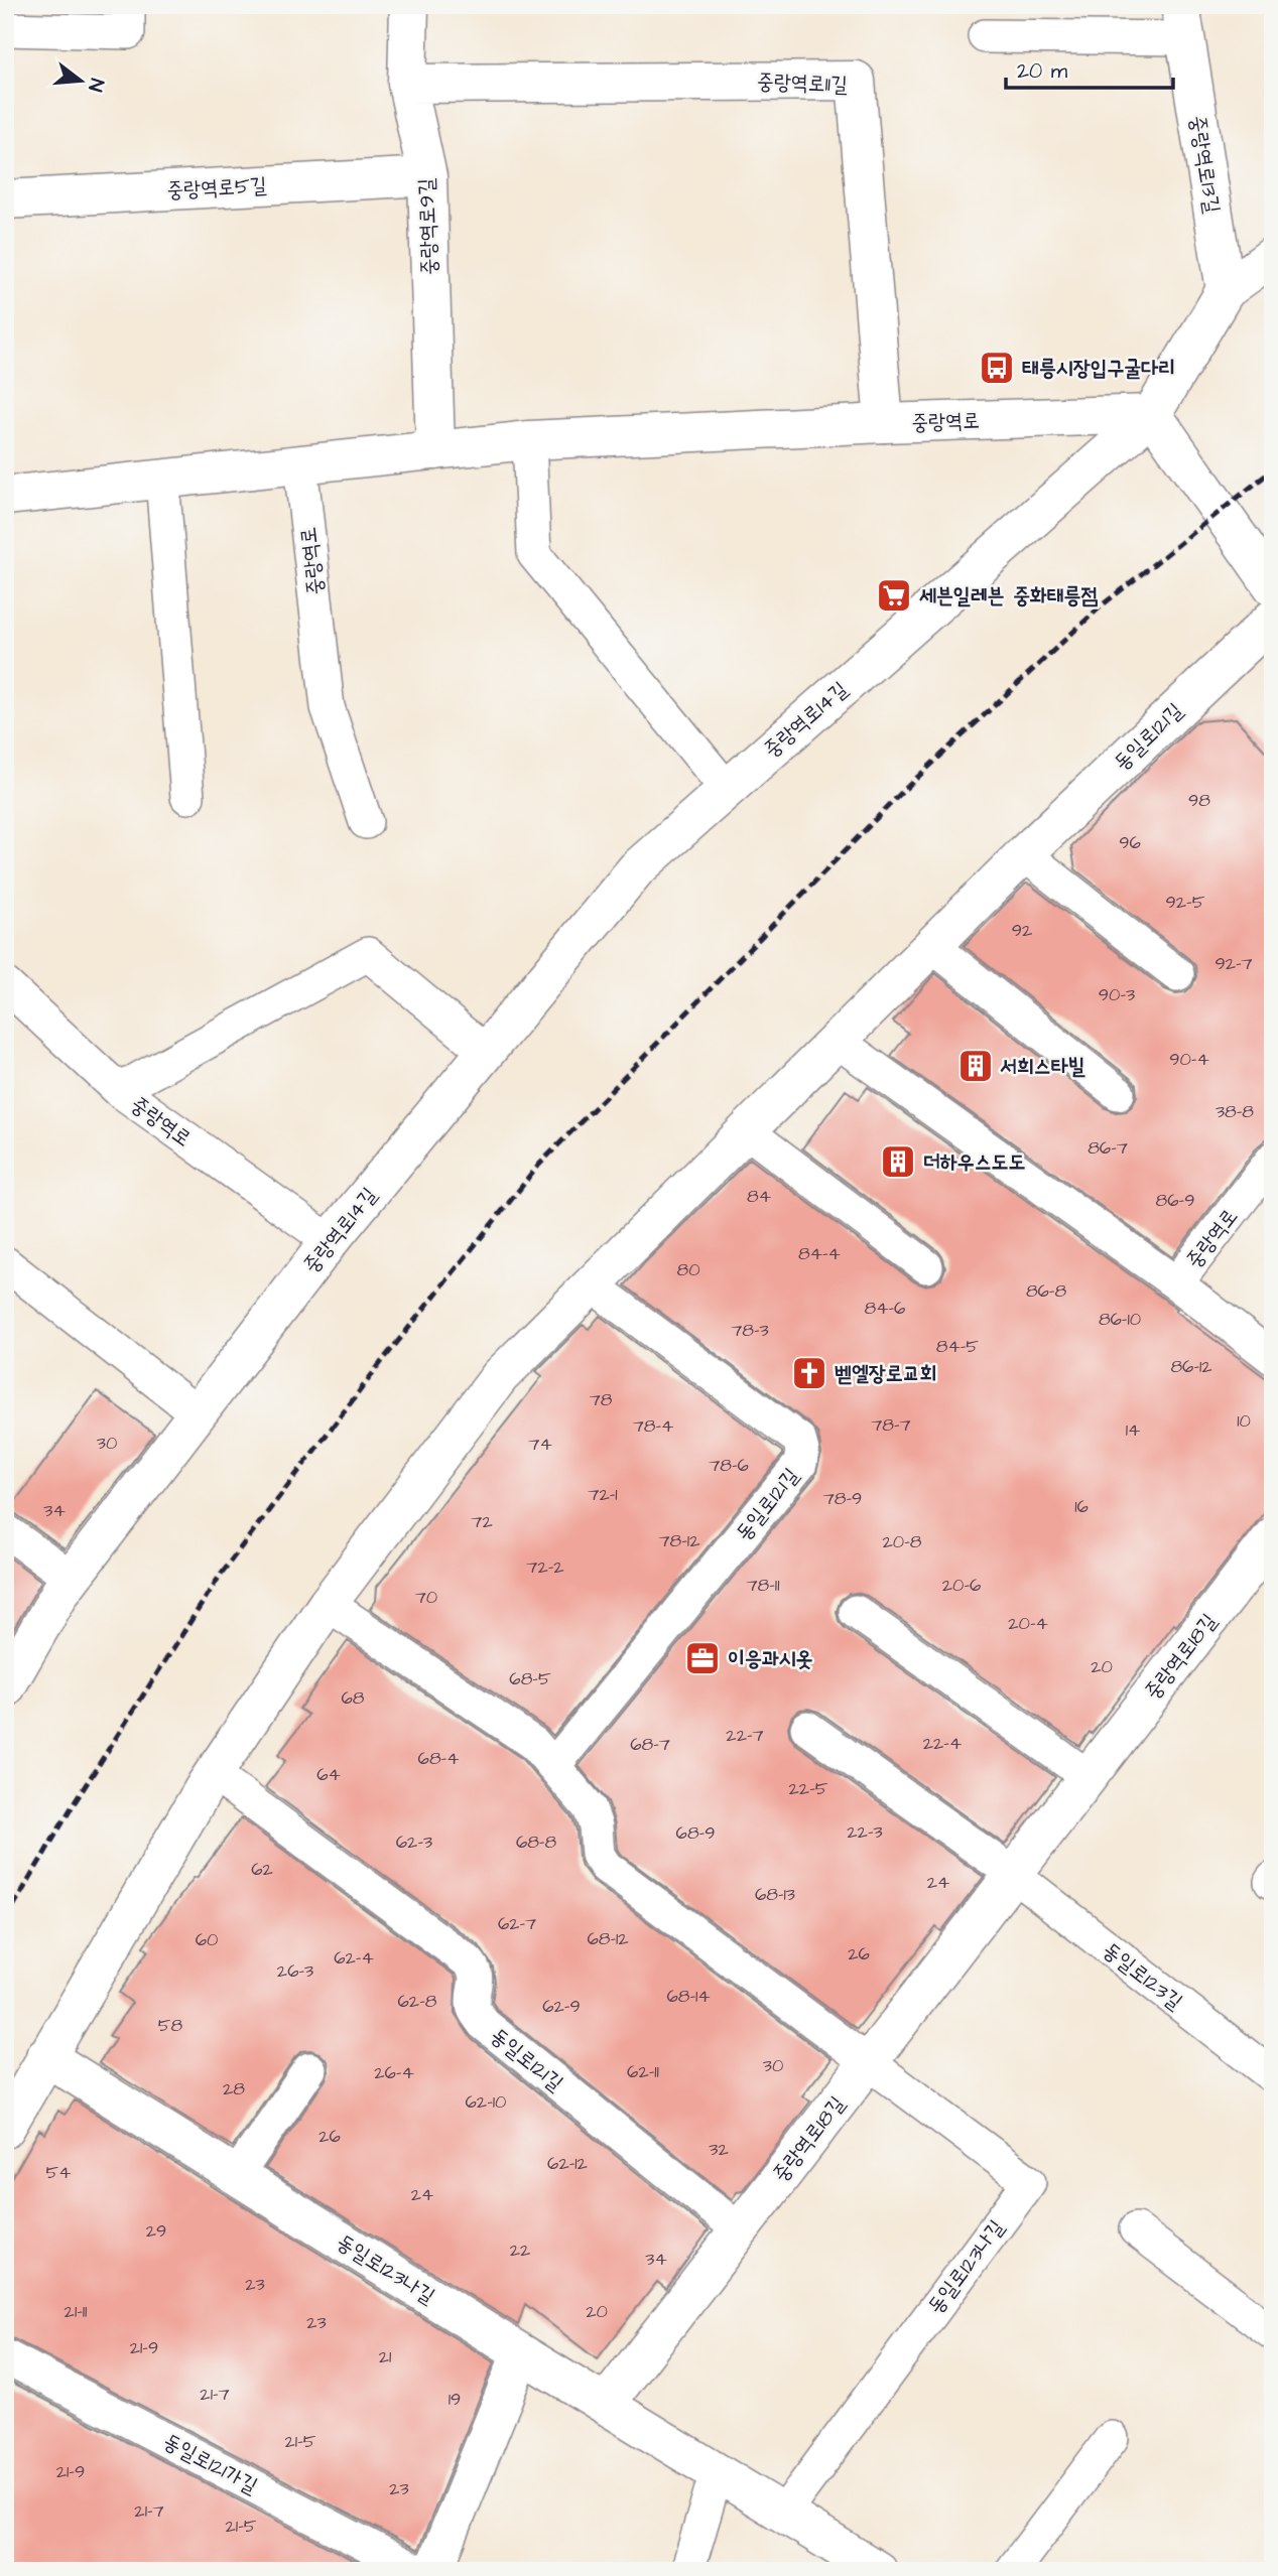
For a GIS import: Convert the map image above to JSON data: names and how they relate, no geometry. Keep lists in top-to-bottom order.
{
  "streets": {
    "street": [
      "중랑역로11길",
      "중랑역로13길",
      "중랑역로5길",
      "중랑역로9길",
      "중랑역로",
      "중랑역로14길",
      "동일로121길",
      "중랑역로18길",
      "동일로123나길"
    ],
    "lane": ["동일로123길", "동일로121가길"]
  },
  "crossings": [
    ["중랑역로11길", "중랑역로9길"],
    ["중랑역로11길", "중랑역로"],
    ["중랑역로13길", "중랑역로14길"],
    ["중랑역로5길", "중랑역로9길"],
    ["중랑역로9길", "중랑역로"],
    ["중랑역로", "중랑역로14길"],
    ["동일로121길", "중랑역로18길"],
    ["동일로121길", "동일로123나길"],
    ["중랑역로18길", "동일로123길"],
    ["중랑역로18길", "동일로123나길"]
  ],
  "places": {
    "bus stop": ["태릉시장입구굴다리"],
    "supermarket": ["세븐일레븐 중화태릉점"],
    "building": ["서희스타빌", "더하우스도도"],
    "church": ["벧엘장로교회"],
    "office": ["이응과시옷"]
  },
  "house_numbers": [
    "98",
    "96",
    "92-5",
    "92",
    "92-7",
    "90-3",
    "90-4",
    "38-8",
    "86-7",
    "84",
    "86-9",
    "84-4",
    "80",
    "86-8",
    "84-6",
    "86-10",
    "78-3",
    "84-5",
    "86-12",
    "78",
    "10",
    "78-7",
    "78-4",
    "14",
    "30",
    "74",
    "78-6",
    "72-1",
    "78-9",
    "16",
    "34",
    "72",
    "78-12",
    "20-8",
    "72-2",
    "78-11",
    "20-6",
    "70",
    "20-4",
    "20",
    "68-5",
    "68",
    "22-7",
    "22-4",
    "68-7",
    "68-4",
    "64",
    "22-5",
    "22-3",
    "68-9",
    "62-3",
    "68-8",
    "62",
    "24",
    "68-13",
    "62-7",
    "68-12",
    "60",
    "26",
    "62-4",
    "26-3",
    "68-14",
    "62-8",
    "62-9",
    "58",
    "30",
    "62-11",
    "26-4",
    "28",
    "62-10",
    "26",
    "32",
    "62-12",
    "54",
    "24",
    "29",
    "22",
    "34",
    "23",
    "21-11",
    "20",
    "23",
    "21-9",
    "21",
    "21-7",
    "19",
    "21-5",
    "21-9",
    "23",
    "21-7",
    "21-5"
  ],
  "scale_bar": "20 m",
  "north": "right"
}
